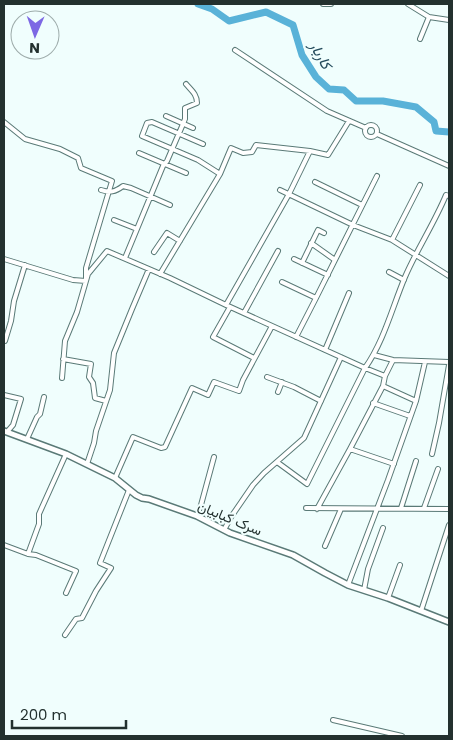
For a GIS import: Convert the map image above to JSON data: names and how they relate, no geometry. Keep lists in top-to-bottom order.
{
  "streets": {
    "street": ["سرک کبابیان"]
  },
  "water": ["کاربار"],
  "scale_bar": "200 m",
  "north": "bottom"
}
